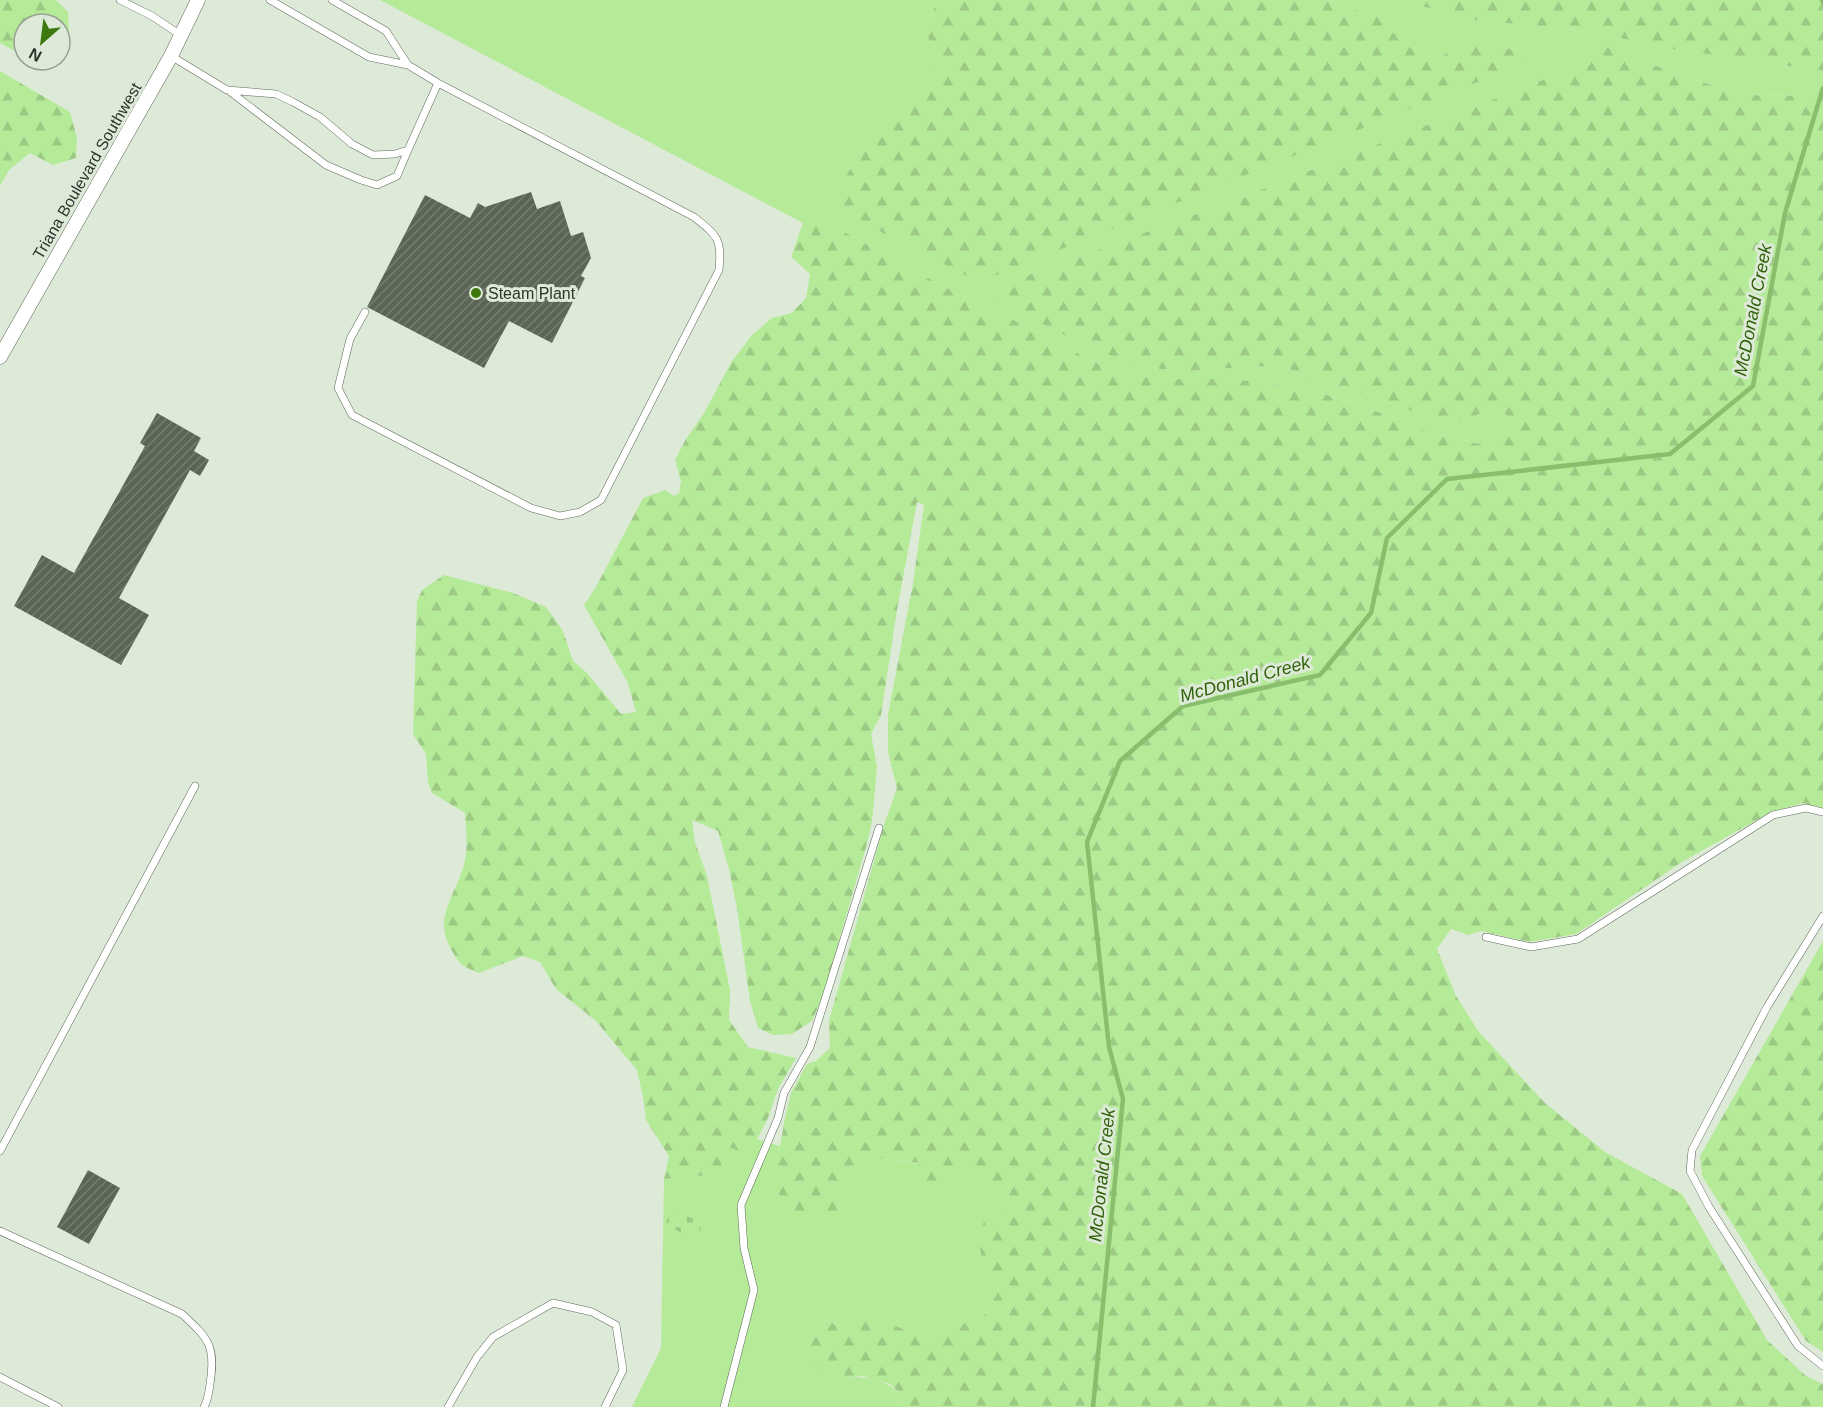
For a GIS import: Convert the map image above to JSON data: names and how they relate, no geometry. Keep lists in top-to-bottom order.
{
  "streets": {
    "street": ["Triana Boulevard Southwest"]
  },
  "water": ["McDonald Creek"],
  "places": ["Steam Plant"],
  "north": "bottom left"
}
